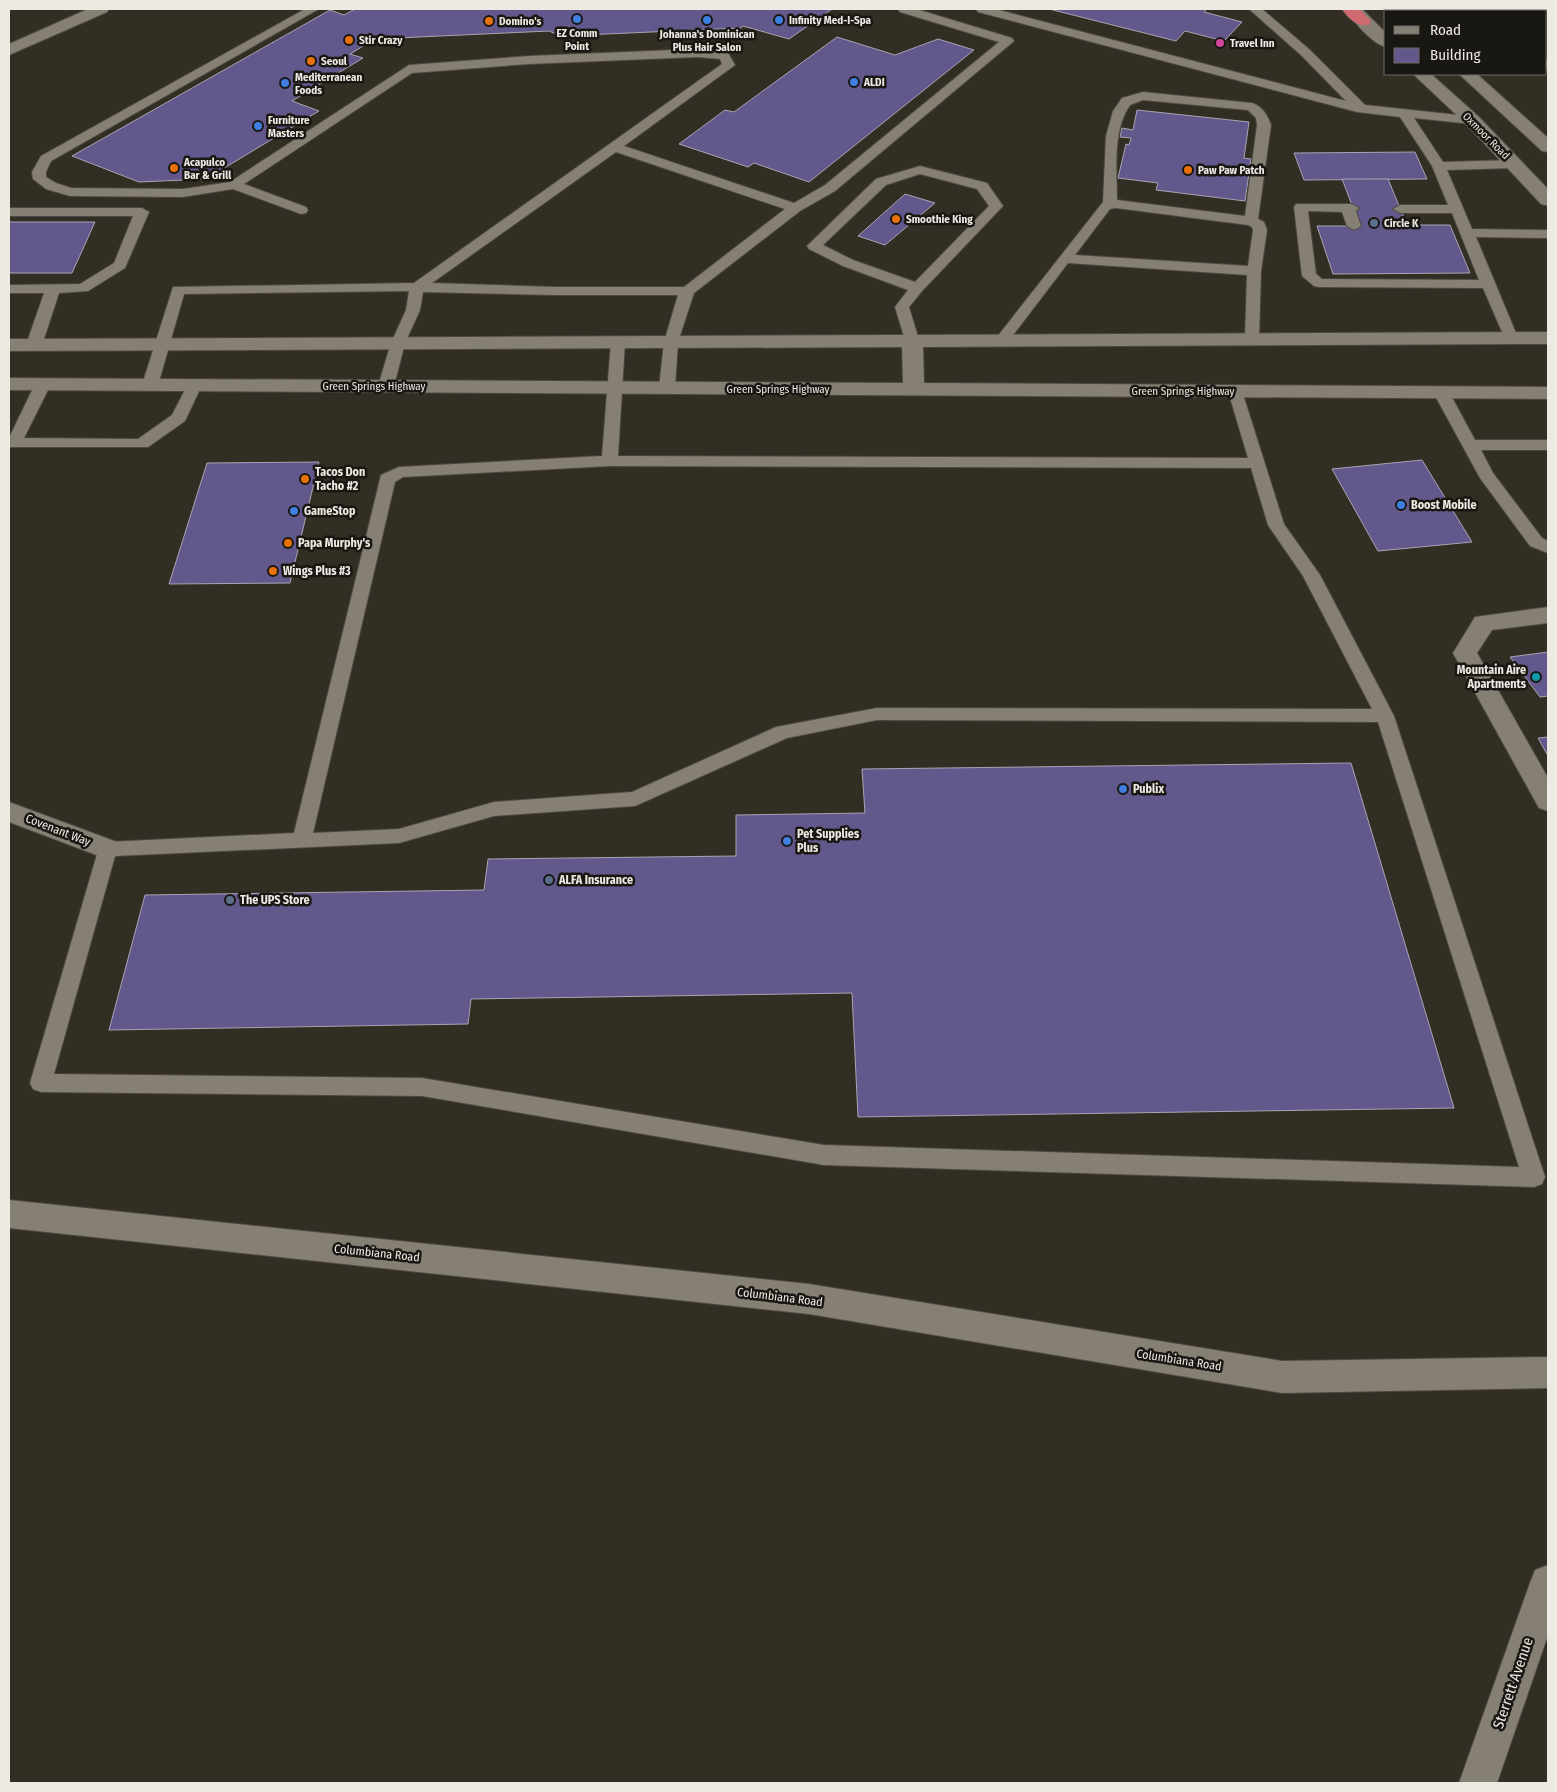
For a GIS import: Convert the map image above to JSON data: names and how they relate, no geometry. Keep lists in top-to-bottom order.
{
  "streets": {
    "main road": [
      "Oxmoor Road",
      "Green Springs Highway",
      "Covenant Way",
      "Columbiana Road",
      "Sterrett Avenue"
    ]
  },
  "places": [
    "EZ Comm Point",
    "Johanna's Dominican Plus Hair Salon",
    "Infinity Med-I-Spa",
    "Domino's",
    "Stir Crazy",
    "Travel Inn",
    "Seoul",
    "ALDI",
    "Mediterranean Foods",
    "Furniture Masters",
    "Acapulco Bar & Grill",
    "Paw Paw Patch",
    "Smoothie King",
    "Circle K",
    "Tacos Don Tacho #2",
    "Boost Mobile",
    "GameStop",
    "Papa Murphy's",
    "Wings Plus #3",
    "Mountain Aire Apartments",
    "Publix",
    "Pet Supplies Plus",
    "ALFA Insurance",
    "The UPS Store"
  ],
  "legend": ["Road", "Building"]
}
